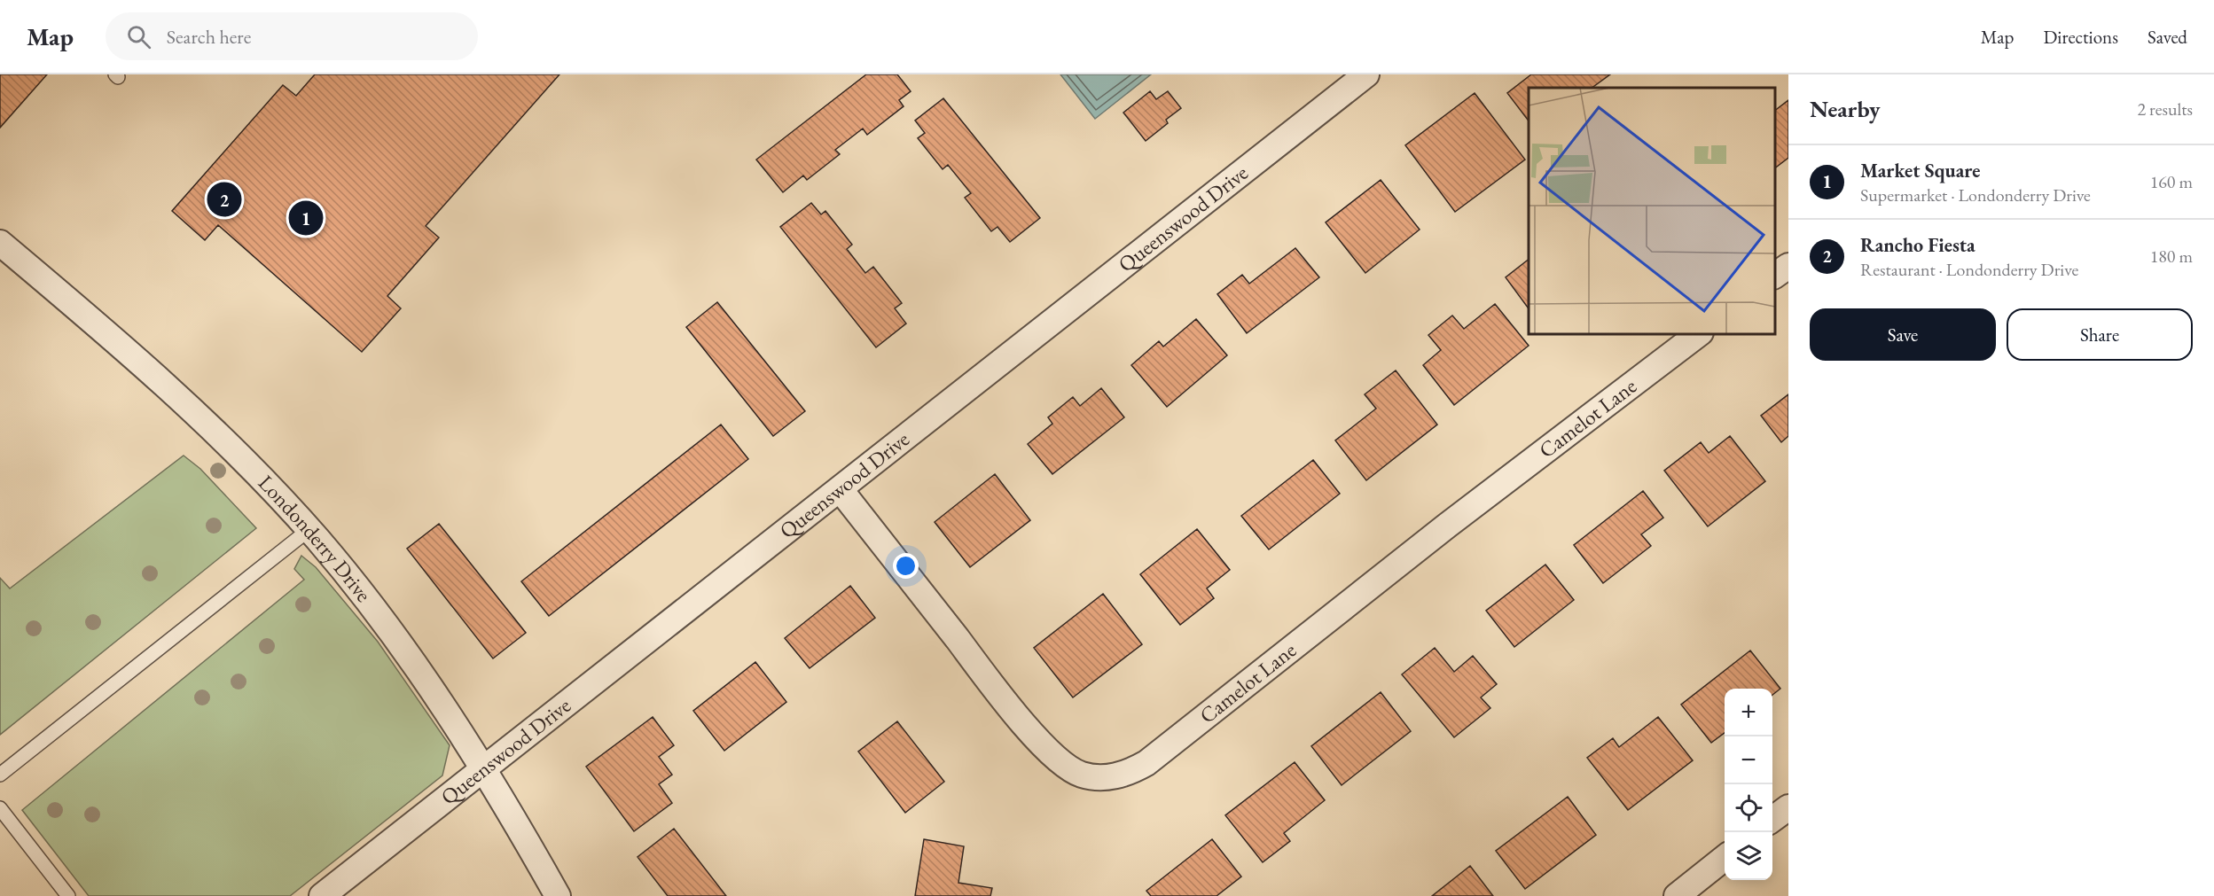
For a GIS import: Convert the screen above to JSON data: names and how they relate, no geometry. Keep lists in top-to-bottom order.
{
  "streets": {
    "street": ["Queenswood Drive", "Camelot Lane", "Londonderry Drive"]
  },
  "crossings": [
    ["Queenswood Drive", "Camelot Lane"],
    ["Queenswood Drive", "Londonderry Drive"]
  ],
  "page": {
    "header": "Map",
    "search": "Search here",
    "nav": ["Map", "Directions", "Saved"],
    "heading": ["Nearby", "2 results"],
    "list": [
      {
        "mark": "1",
        "name": "Market Square",
        "note": "Supermarket · Londonderry Drive",
        "value": "160 m"
      },
      {
        "mark": "2",
        "name": "Rancho Fiesta",
        "note": "Restaurant · Londonderry Drive",
        "value": "180 m"
      }
    ],
    "pins": ["2", "1"],
    "buttons": ["Save", "Share"],
    "map_buttons": ["+", "−"]
  }
}
